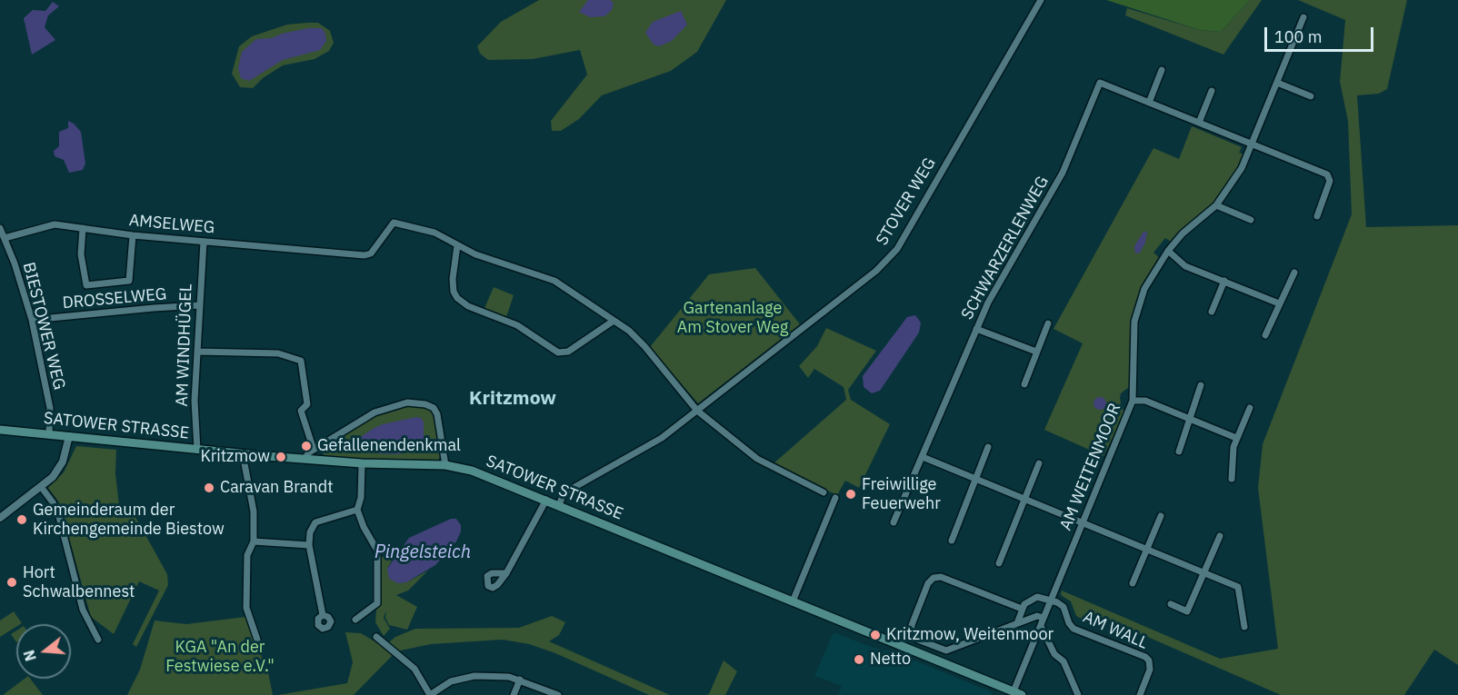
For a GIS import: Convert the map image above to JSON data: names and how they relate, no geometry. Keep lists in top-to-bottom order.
{
  "streets": {
    "main road": ["SATOWER STRASSE"],
    "street": [
      "STOVER WEG",
      "AMSELWEG",
      "SCHWARZERLENWEG",
      "DROSSELWEG",
      "BIESTOWER WEG",
      "AM WINDHÜGEL",
      "AM WEITENMOOR",
      "AM WALL"
    ]
  },
  "crossings": [
    ["STOVER WEG", "SATOWER STRASSE"],
    ["AMSELWEG", "BIESTOWER WEG"],
    ["AMSELWEG", "AM WINDHÜGEL"],
    ["DROSSELWEG", "BIESTOWER WEG"],
    ["DROSSELWEG", "AM WINDHÜGEL"],
    ["BIESTOWER WEG", "SATOWER STRASSE"],
    ["AM WINDHÜGEL", "SATOWER STRASSE"],
    ["SATOWER STRASSE", "AM WEITENMOOR"],
    ["AM WEITENMOOR", "AM WALL"]
  ],
  "districts": ["Kritzmow"],
  "water": ["Pingelsteich"],
  "parks": ["Gartenanlage Am Stover Weg", "KGA \"An der Festwiese e.V.\""],
  "places": [
    "Gefallenendenkmal",
    "Kritzmow",
    "Caravan Brandt",
    "Freiwillige Feuerwehr",
    "Gemeinderaum der Kirchengemeinde Biestow",
    "Hort Schwalbennest",
    "Kritzmow, Weitenmoor",
    "Netto"
  ],
  "scale_bar": "100 m",
  "north": "left"
}
